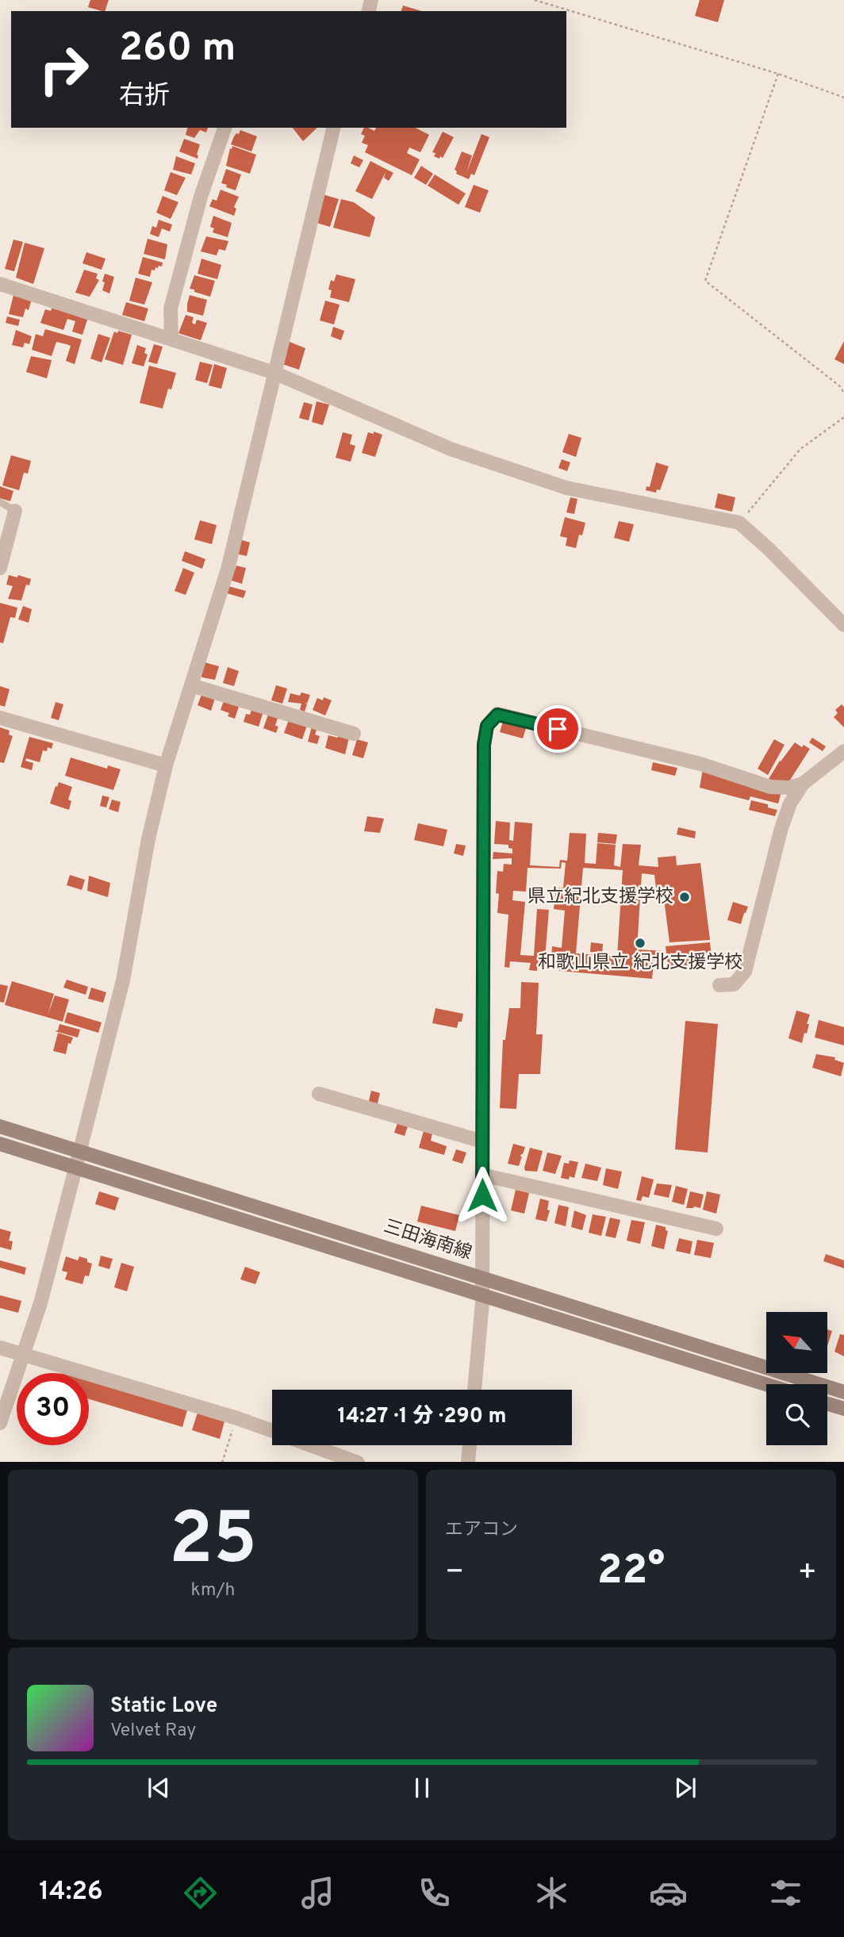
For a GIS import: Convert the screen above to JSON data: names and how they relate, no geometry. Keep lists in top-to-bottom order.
{
  "streets": {
    "main road": ["三田海南線"]
  },
  "places": ["県立紀北支援学校", "和歌山県立 紀北支援学校"],
  "north": "top left",
  "page": {
    "turn": ["260 m", "右折"],
    "limit": "30",
    "trip": "14:27 · 1 分 · 290 m",
    "tile": [
      ["25", "km/h"],
      "エアコン"
    ],
    "heat": ["−", "22°", "+"],
    "song": ["Static Love", "Velvet Ray"],
    "tabs": "14:26"
  }
}
